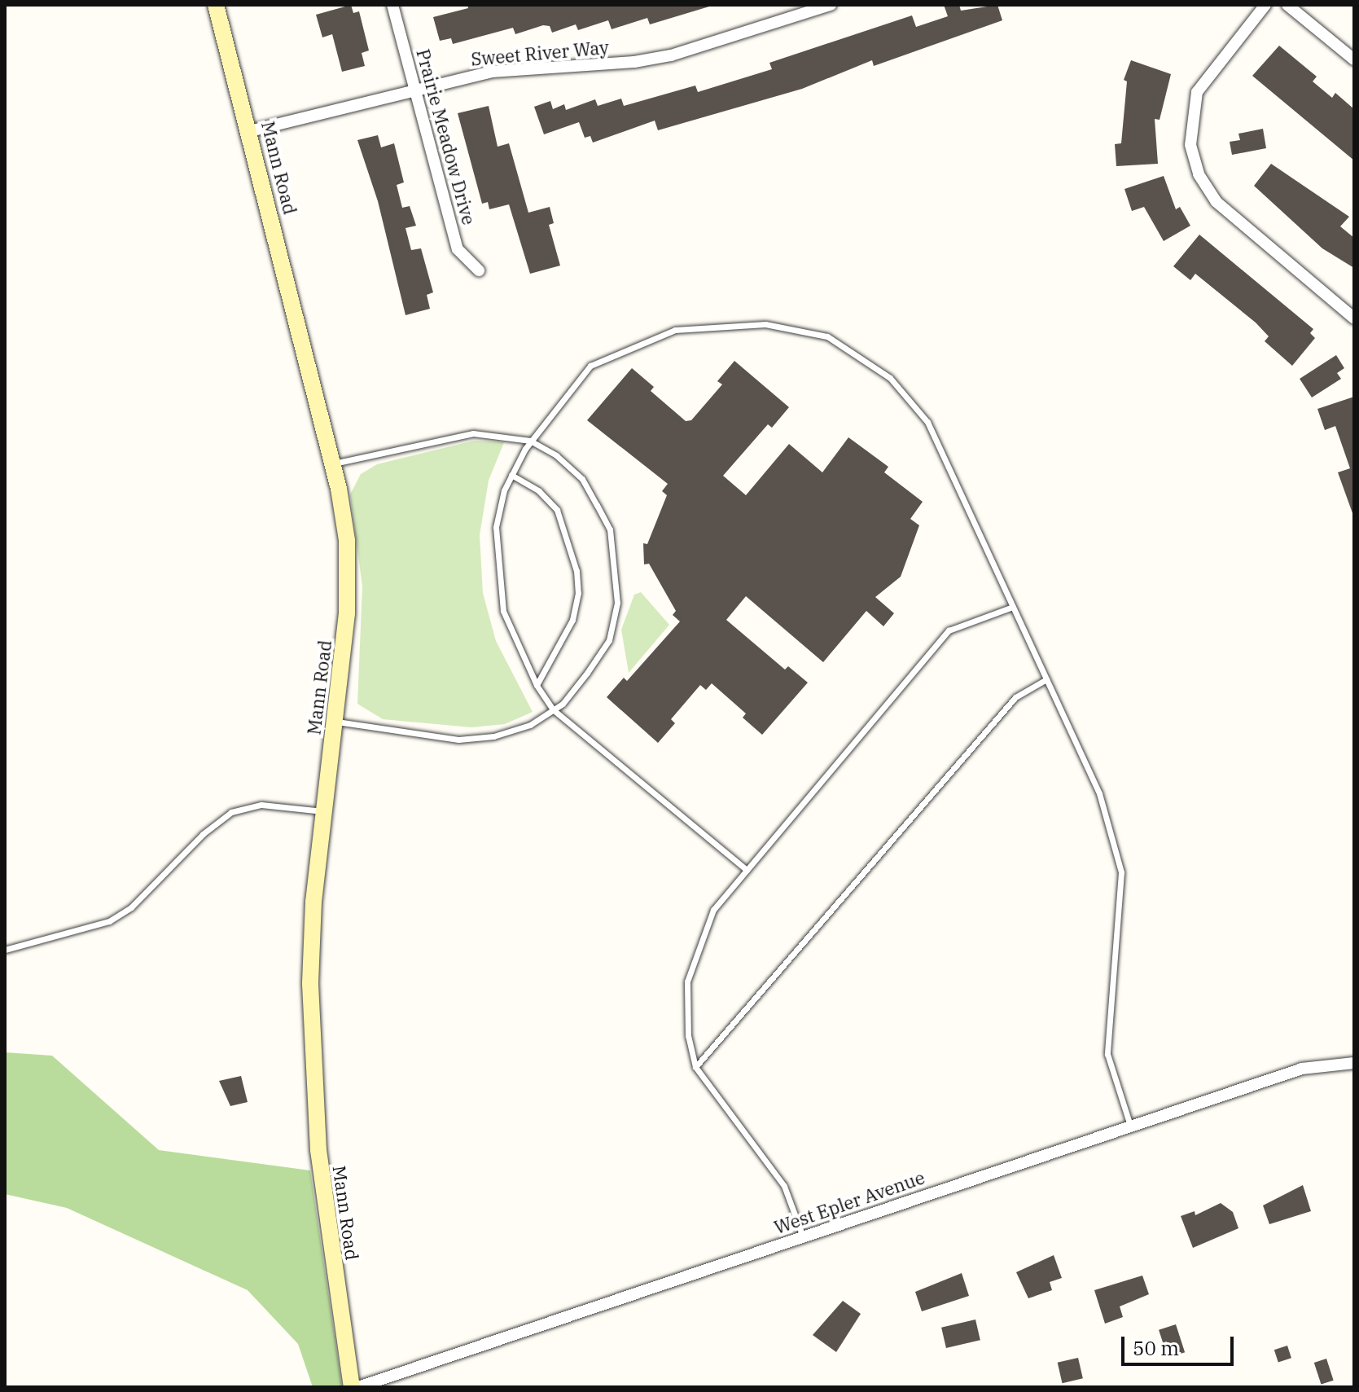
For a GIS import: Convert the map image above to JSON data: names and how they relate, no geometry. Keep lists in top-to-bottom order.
{
  "streets": {
    "main road": ["Mann Road"],
    "street": ["Sweet River Way", "Prairie Meadow Drive", "West Epler Avenue"]
  },
  "crossings": [
    ["Sweet River Way", "Prairie Meadow Drive"],
    ["Sweet River Way", "Mann Road"]
  ],
  "scale_bar": "50 m"
}
